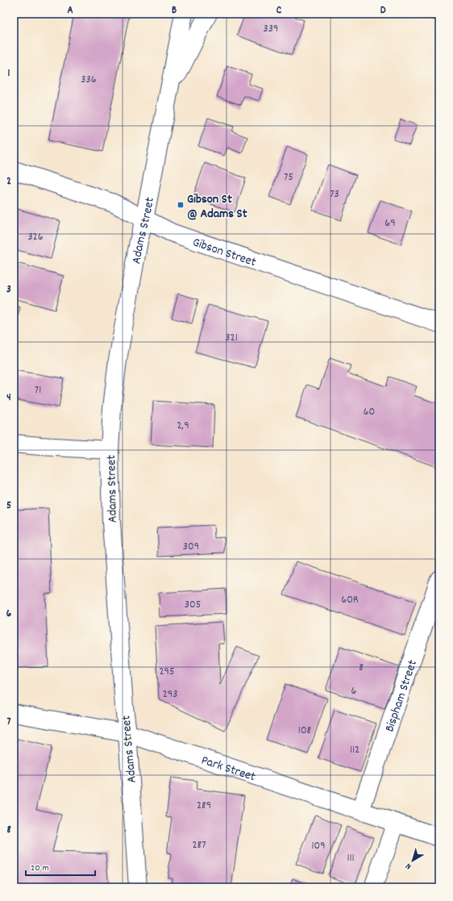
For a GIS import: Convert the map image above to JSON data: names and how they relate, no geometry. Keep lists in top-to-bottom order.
{
  "streets": {
    "street": [
      "Adams Street",
      "Gibson Street",
      "Bispham Street",
      "Park Street"
    ]
  },
  "crossings": [
    ["Adams Street", "Gibson Street"],
    ["Adams Street", "Park Street"],
    ["Bispham Street", "Park Street"]
  ],
  "places": {
    "transit": ["Gibson St @ Adams St"]
  },
  "house_numbers": [
    "339",
    "336",
    "75",
    "73",
    "69",
    "326",
    "321",
    "71",
    "60",
    "2,9",
    "309",
    "60R",
    "305",
    "8",
    "295",
    "6",
    "293",
    "108",
    "112",
    "289",
    "287",
    "109",
    "111"
  ],
  "scale_bar": "20 m",
  "north": "bottom left",
  "grid": {
    "columns": [
      "A",
      "B",
      "C",
      "D"
    ],
    "rows": [
      "1",
      "2",
      "3",
      "4",
      "5",
      "6",
      "7",
      "8"
    ]
  }
}
